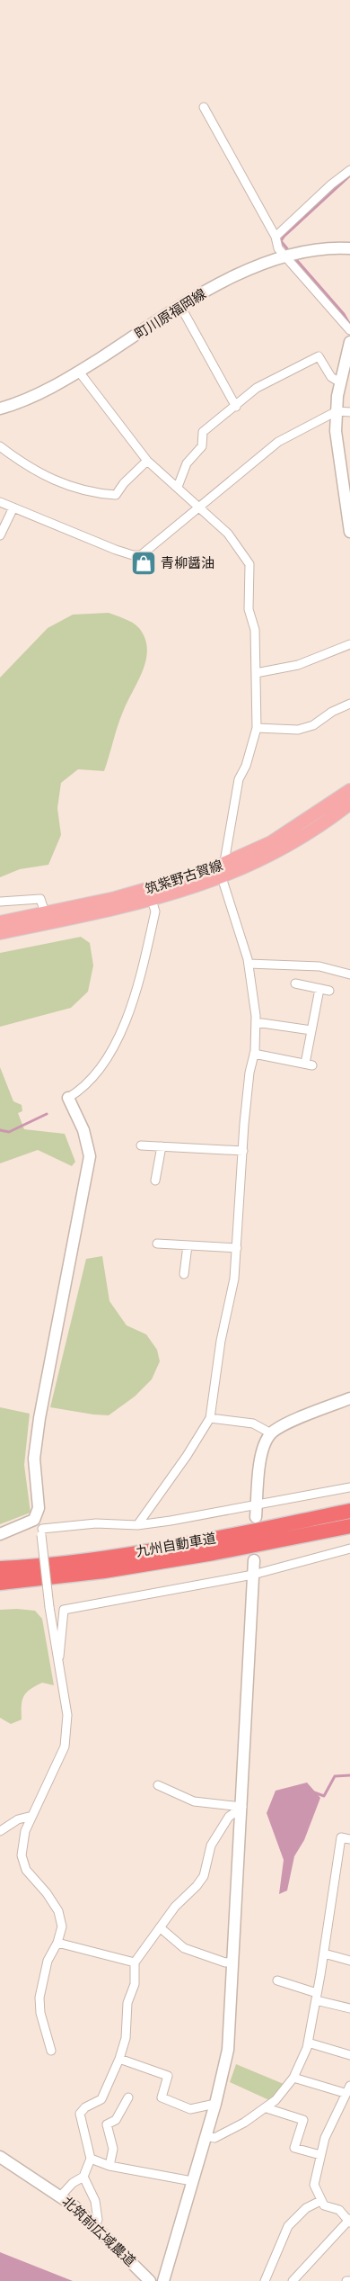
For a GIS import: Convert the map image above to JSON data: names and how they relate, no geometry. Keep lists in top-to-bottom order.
{
  "streets": {
    "highway": ["九州自動車道"],
    "main road": ["筑紫野古賀線"],
    "street": ["町川原福岡線", "北筑前広域農道"]
  },
  "places": {
    "shop": ["青柳醤油"]
  }
}
